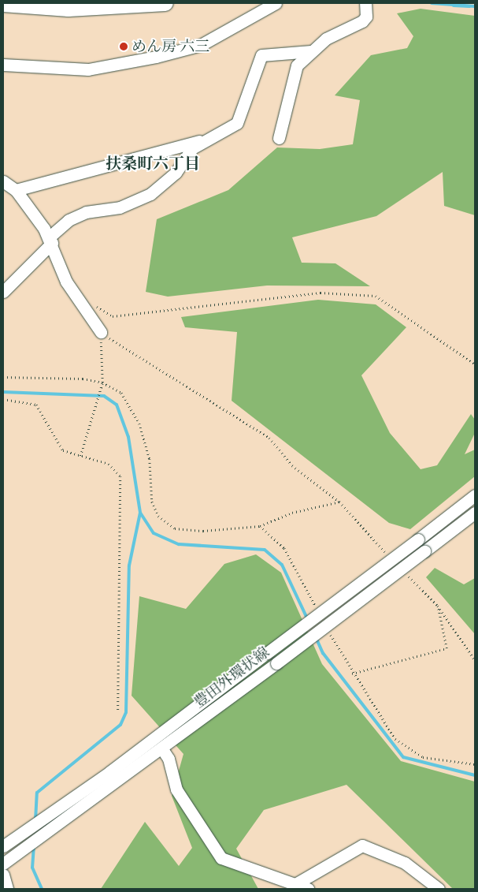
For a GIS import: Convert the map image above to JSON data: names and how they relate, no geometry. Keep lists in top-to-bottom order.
{
  "streets": {
    "street": ["豊田外環状線"]
  },
  "districts": ["扶桑町六丁目"],
  "places": ["めん房 六三"]
}
